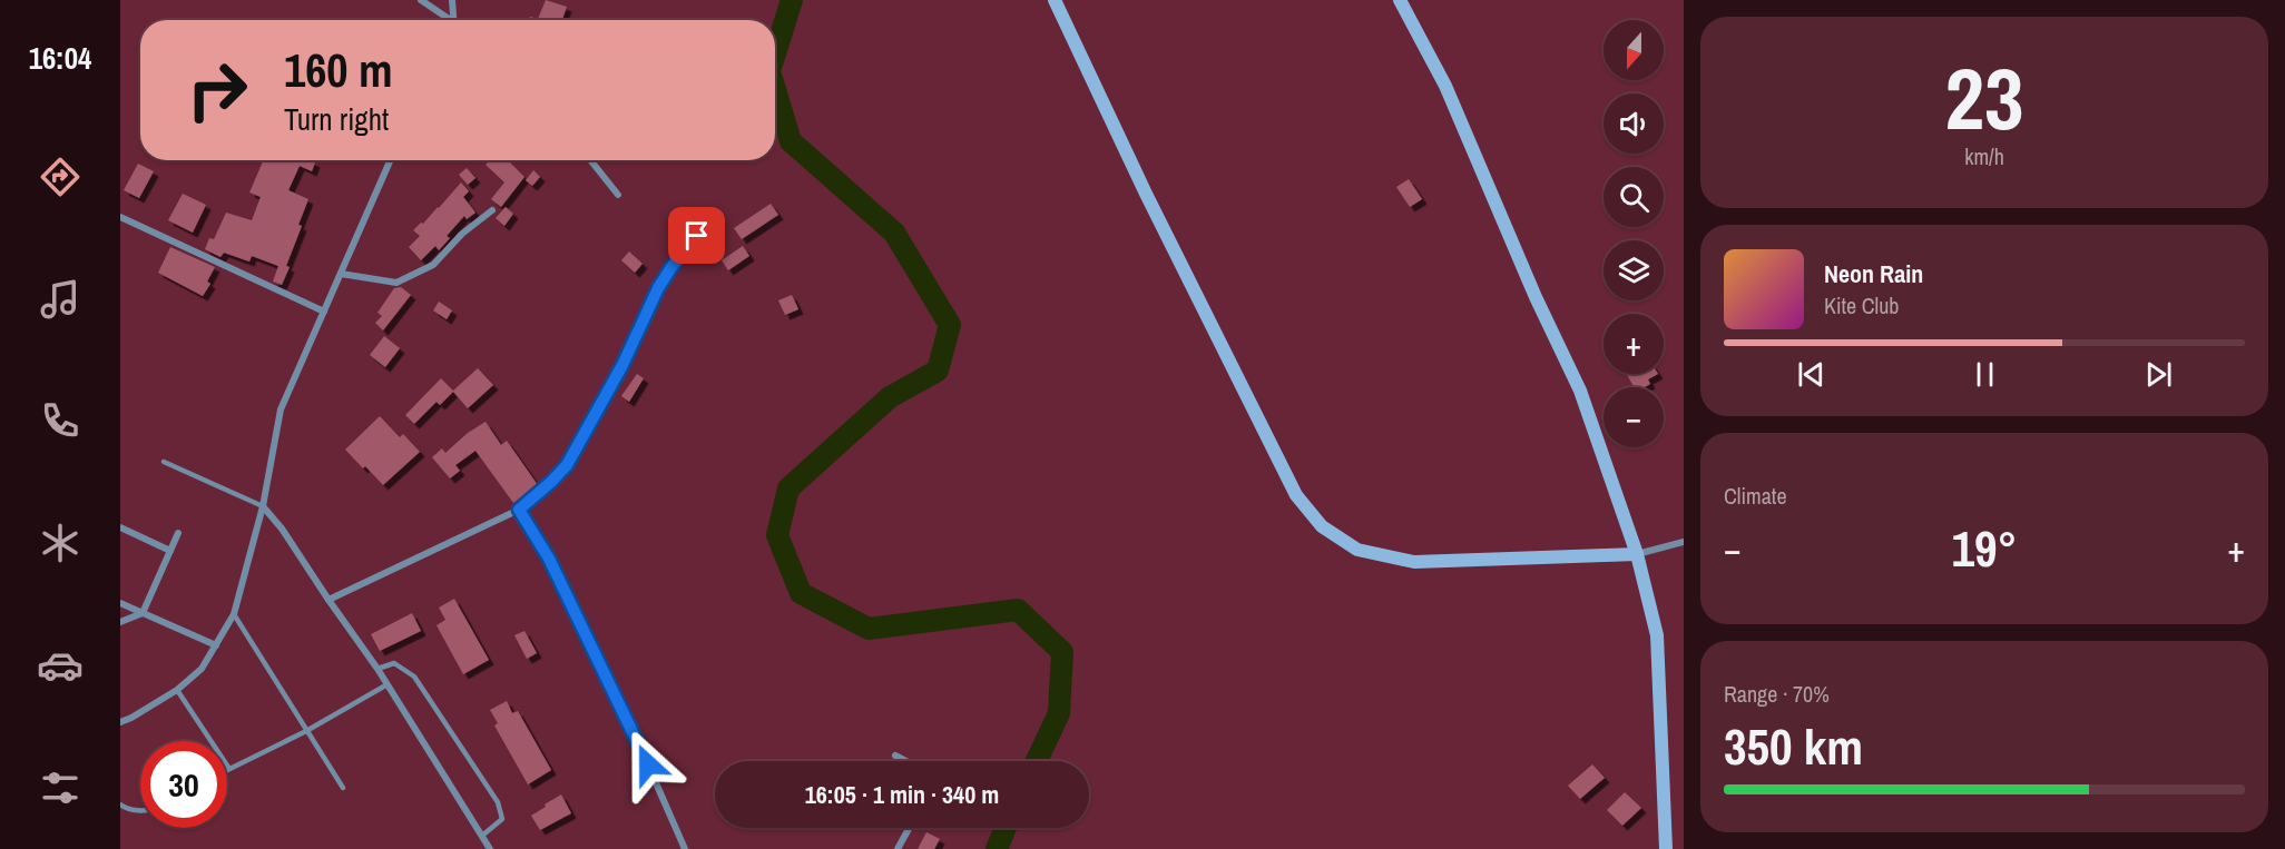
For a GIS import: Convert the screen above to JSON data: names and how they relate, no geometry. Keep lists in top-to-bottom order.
{
  "north": "bottom",
  "page": {
    "tabs": "16:04",
    "tile": [
      ["23", "km/h"],
      "Climate",
      ["Range · 70%", "350 km"]
    ],
    "map_buttons": ["+", "−"],
    "turn": ["160 m", "Turn right"],
    "song": ["Neon Rain", "Kite Club"],
    "heat": ["−", "19°", "+"],
    "limit": "30",
    "trip": "16:05 · 1 min · 340 m"
  }
}
